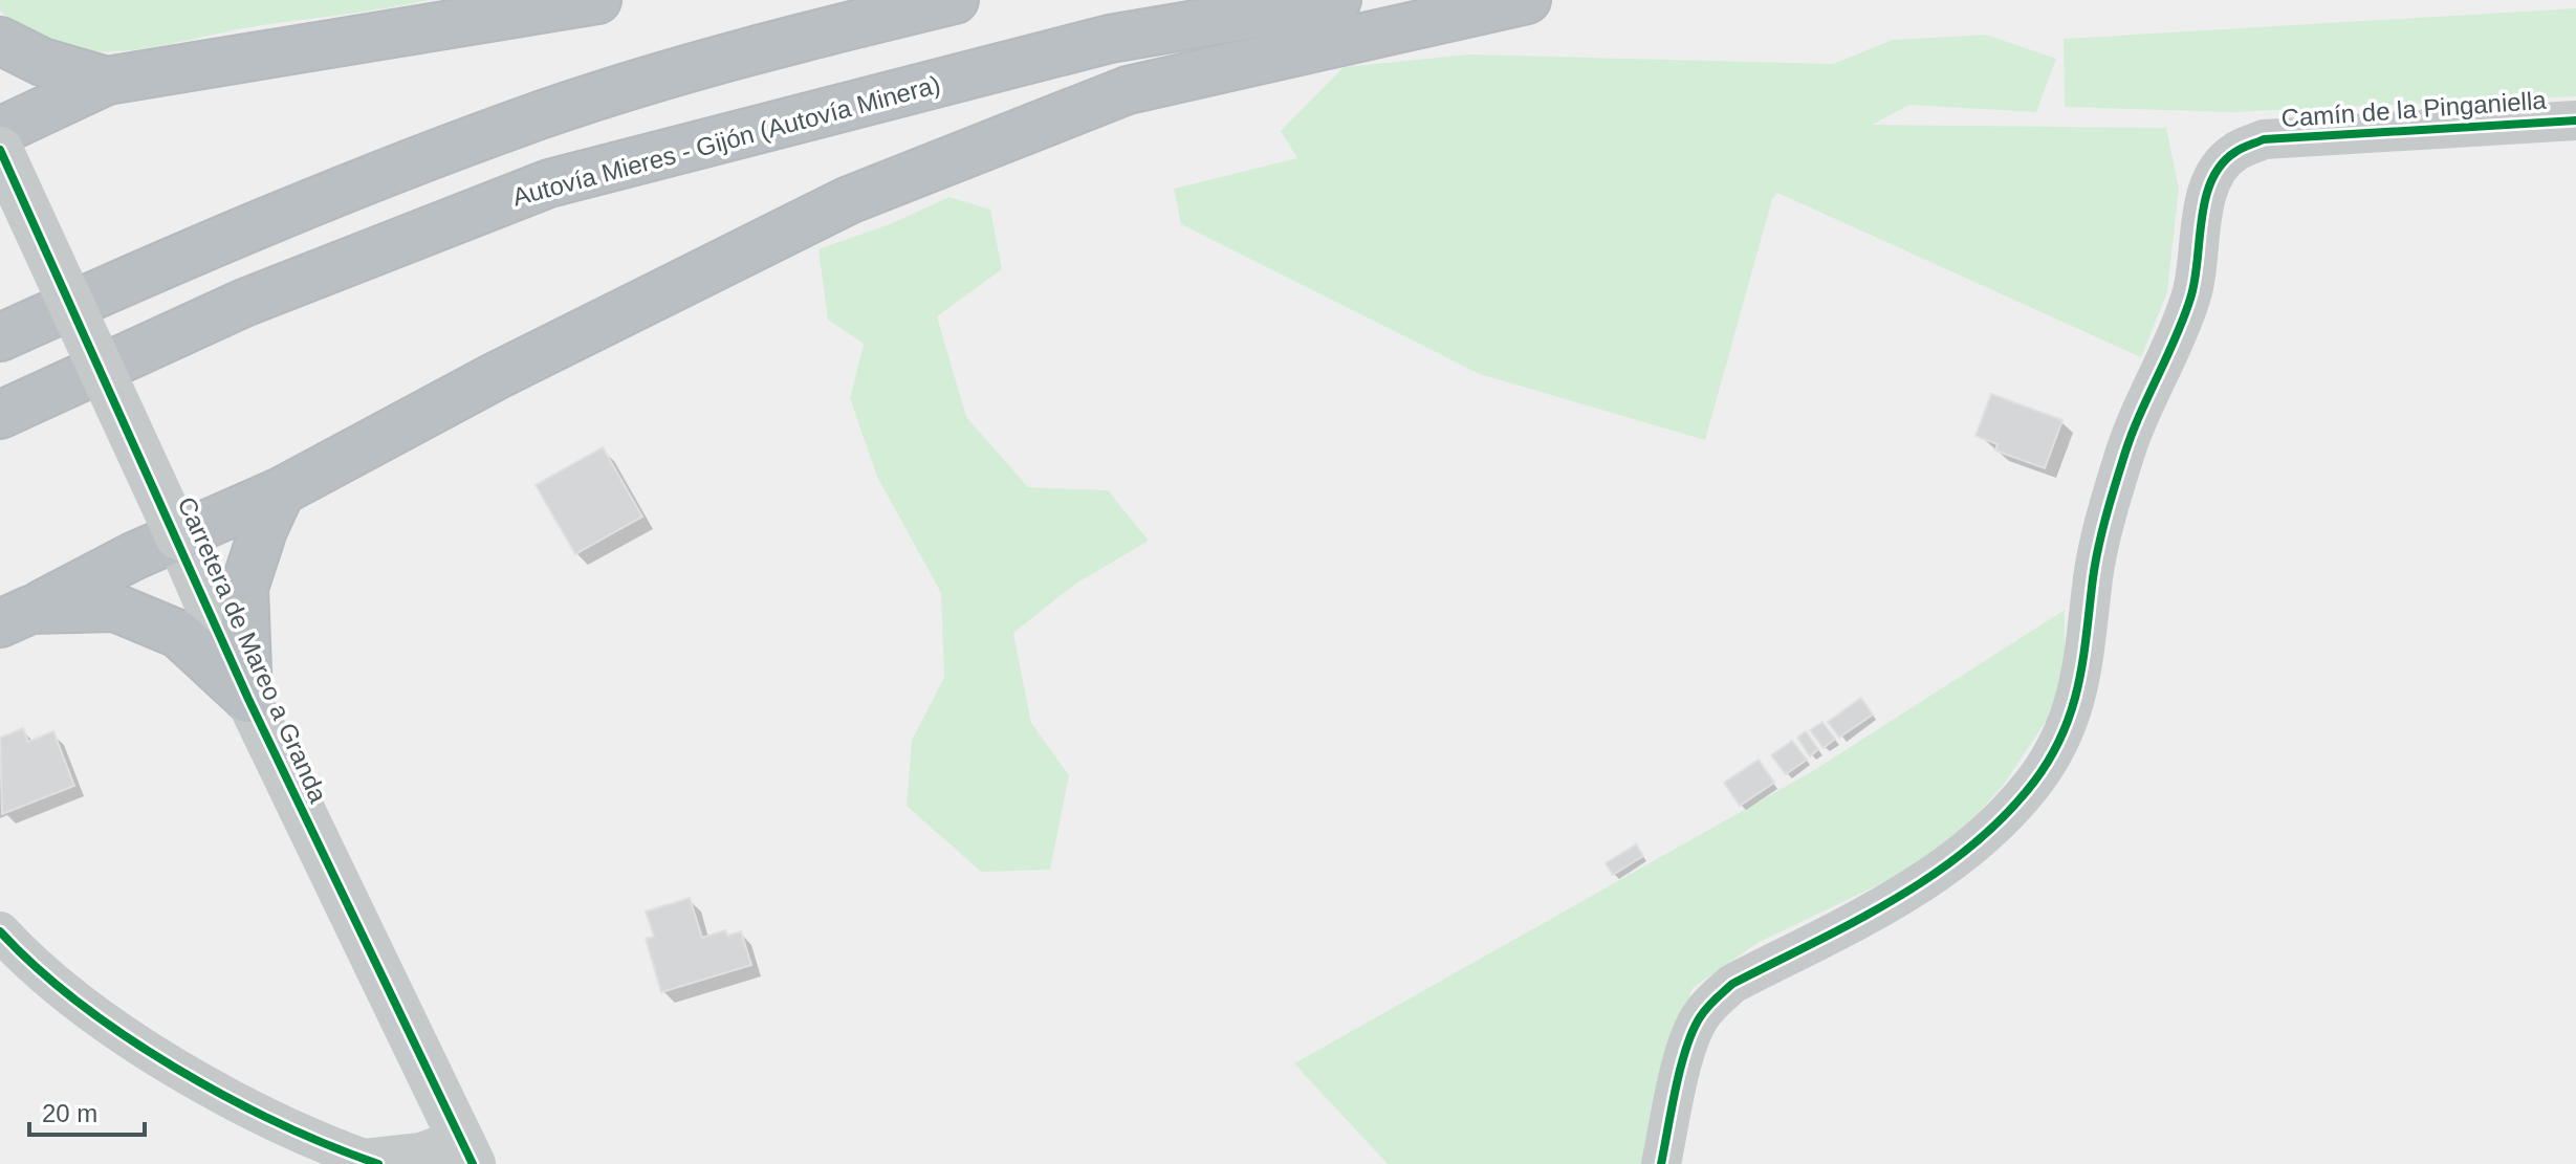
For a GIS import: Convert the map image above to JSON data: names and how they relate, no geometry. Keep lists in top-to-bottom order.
{
  "streets": {
    "highway": ["Autovía Mieres - Gijón (Autovía Minera)"],
    "street": ["Camín de la Pinganiella", "Carretera de Mareo a Granda"]
  },
  "scale_bar": "20 m"
}
